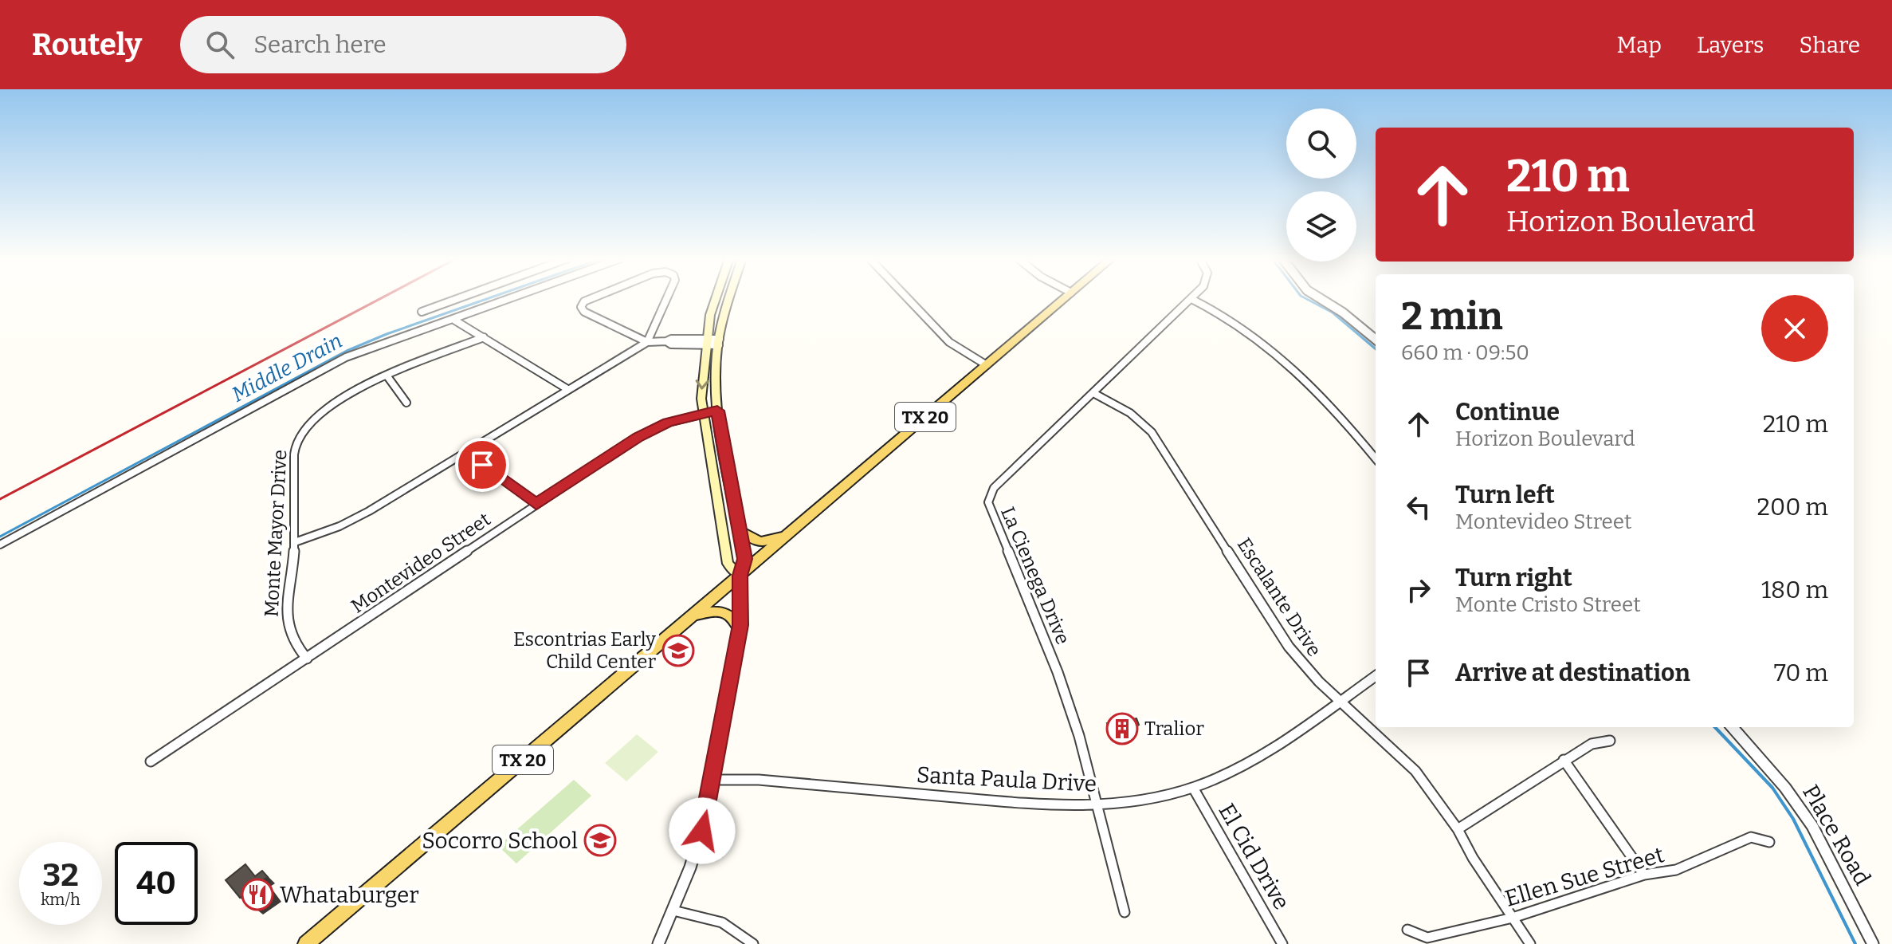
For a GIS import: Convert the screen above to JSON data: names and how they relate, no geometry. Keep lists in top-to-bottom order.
{
  "streets": {
    "main road": ["TX 20"],
    "street": [
      "Monte Mayor Drive",
      "Montevideo Street",
      "La Cienega Drive",
      "Escalante Drive",
      "Santa Paula Drive",
      "Place Road",
      "El Cid Drive",
      "Ellen Sue Street"
    ]
  },
  "crossings": [
    ["Monte Mayor Drive", "Montevideo Street"],
    ["La Cienega Drive", "Escalante Drive"],
    ["La Cienega Drive", "Santa Paula Drive"],
    ["Escalante Drive", "Santa Paula Drive"],
    ["Escalante Drive", "Ellen Sue Street"],
    ["Santa Paula Drive", "El Cid Drive"]
  ],
  "water": ["Middle Drain"],
  "places": {
    "school or university": ["Escontrias Early Child Center", "Socorro School"],
    "building": ["Tralior"],
    "restaurant": ["Whataburger"]
  },
  "page": {
    "header": "Routely",
    "search": "Search here",
    "nav": ["Map", "Layers", "Share"],
    "turn": ["210 m", "Horizon Boulevard"],
    "heading": ["2 min", "660 m · 09:50"],
    "list": [
      {
        "name": "Continue",
        "note": "Horizon Boulevard",
        "value": "210 m"
      },
      {
        "name": "Turn left",
        "note": "Montevideo Street",
        "value": "200 m"
      },
      {
        "name": "Turn right",
        "note": "Monte Cristo Street",
        "value": "180 m"
      },
      {
        "name": "Arrive at destination",
        "value": "70 m"
      }
    ],
    "speed": "32 km/h",
    "limit": "40"
  }
}
